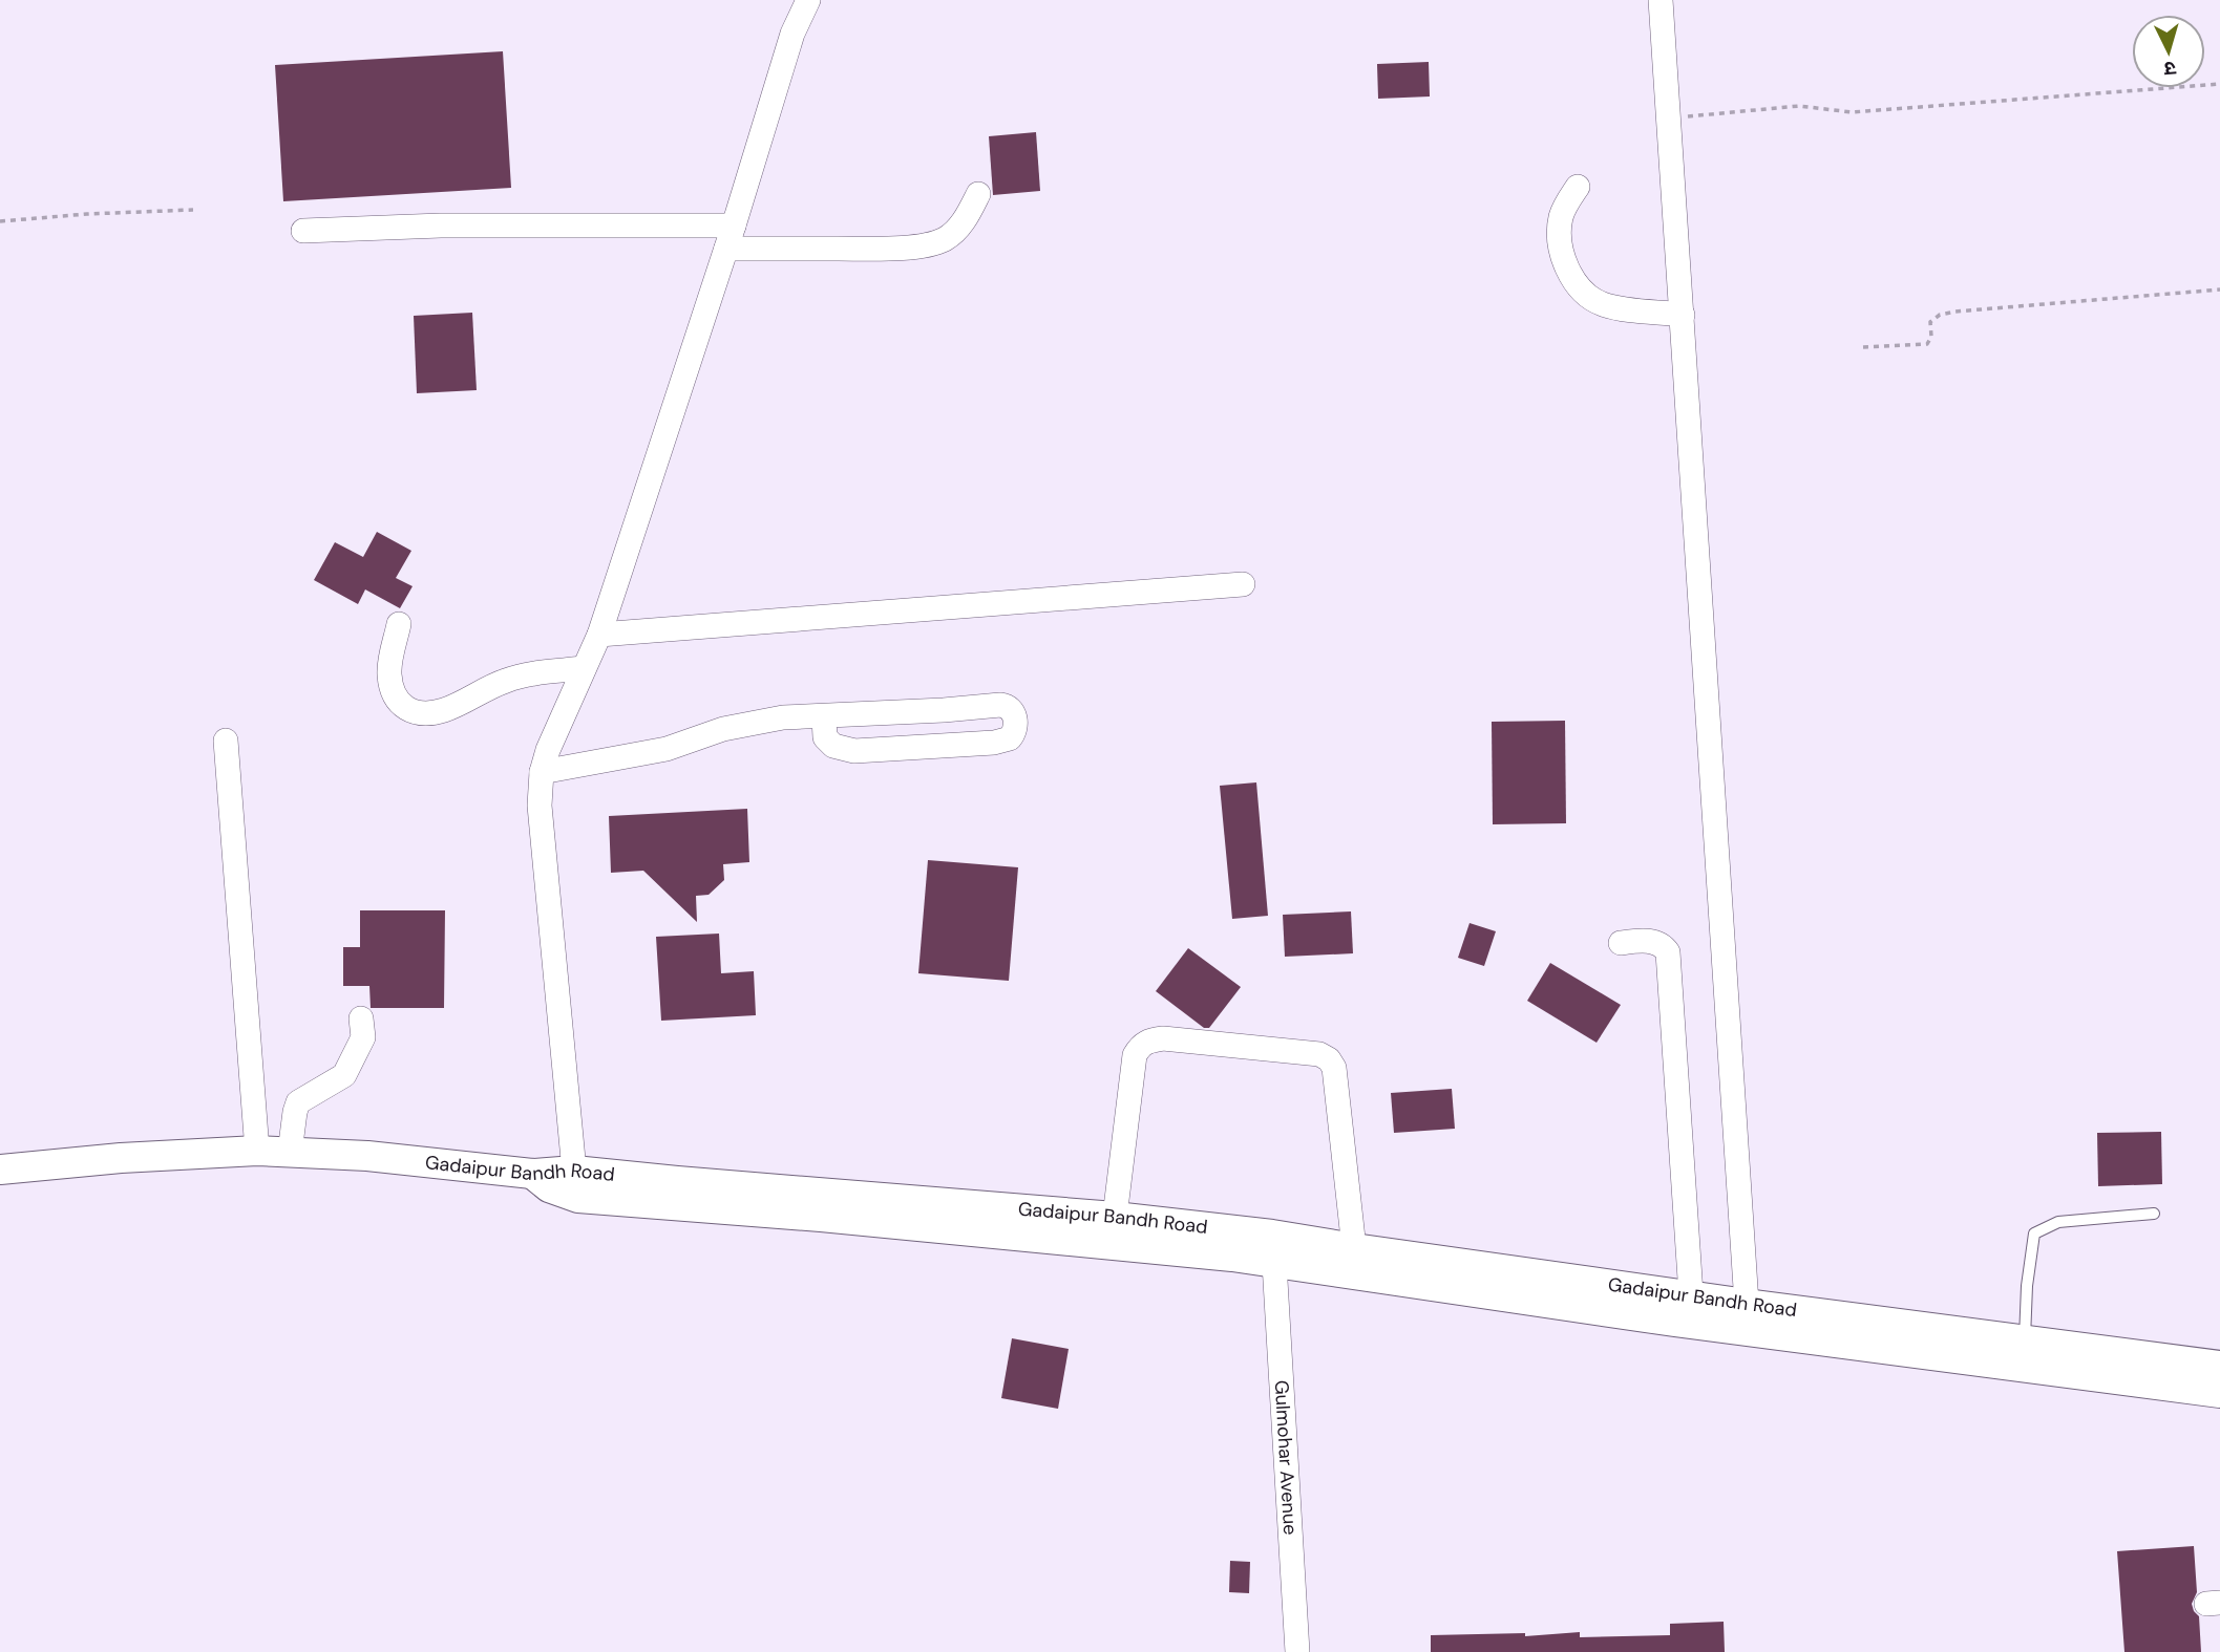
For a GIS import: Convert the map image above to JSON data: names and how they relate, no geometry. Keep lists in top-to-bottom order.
{
  "streets": {
    "street": ["Gadaipur Bandh Road", "Gulmohar Avenue"]
  },
  "north": "bottom"
}
